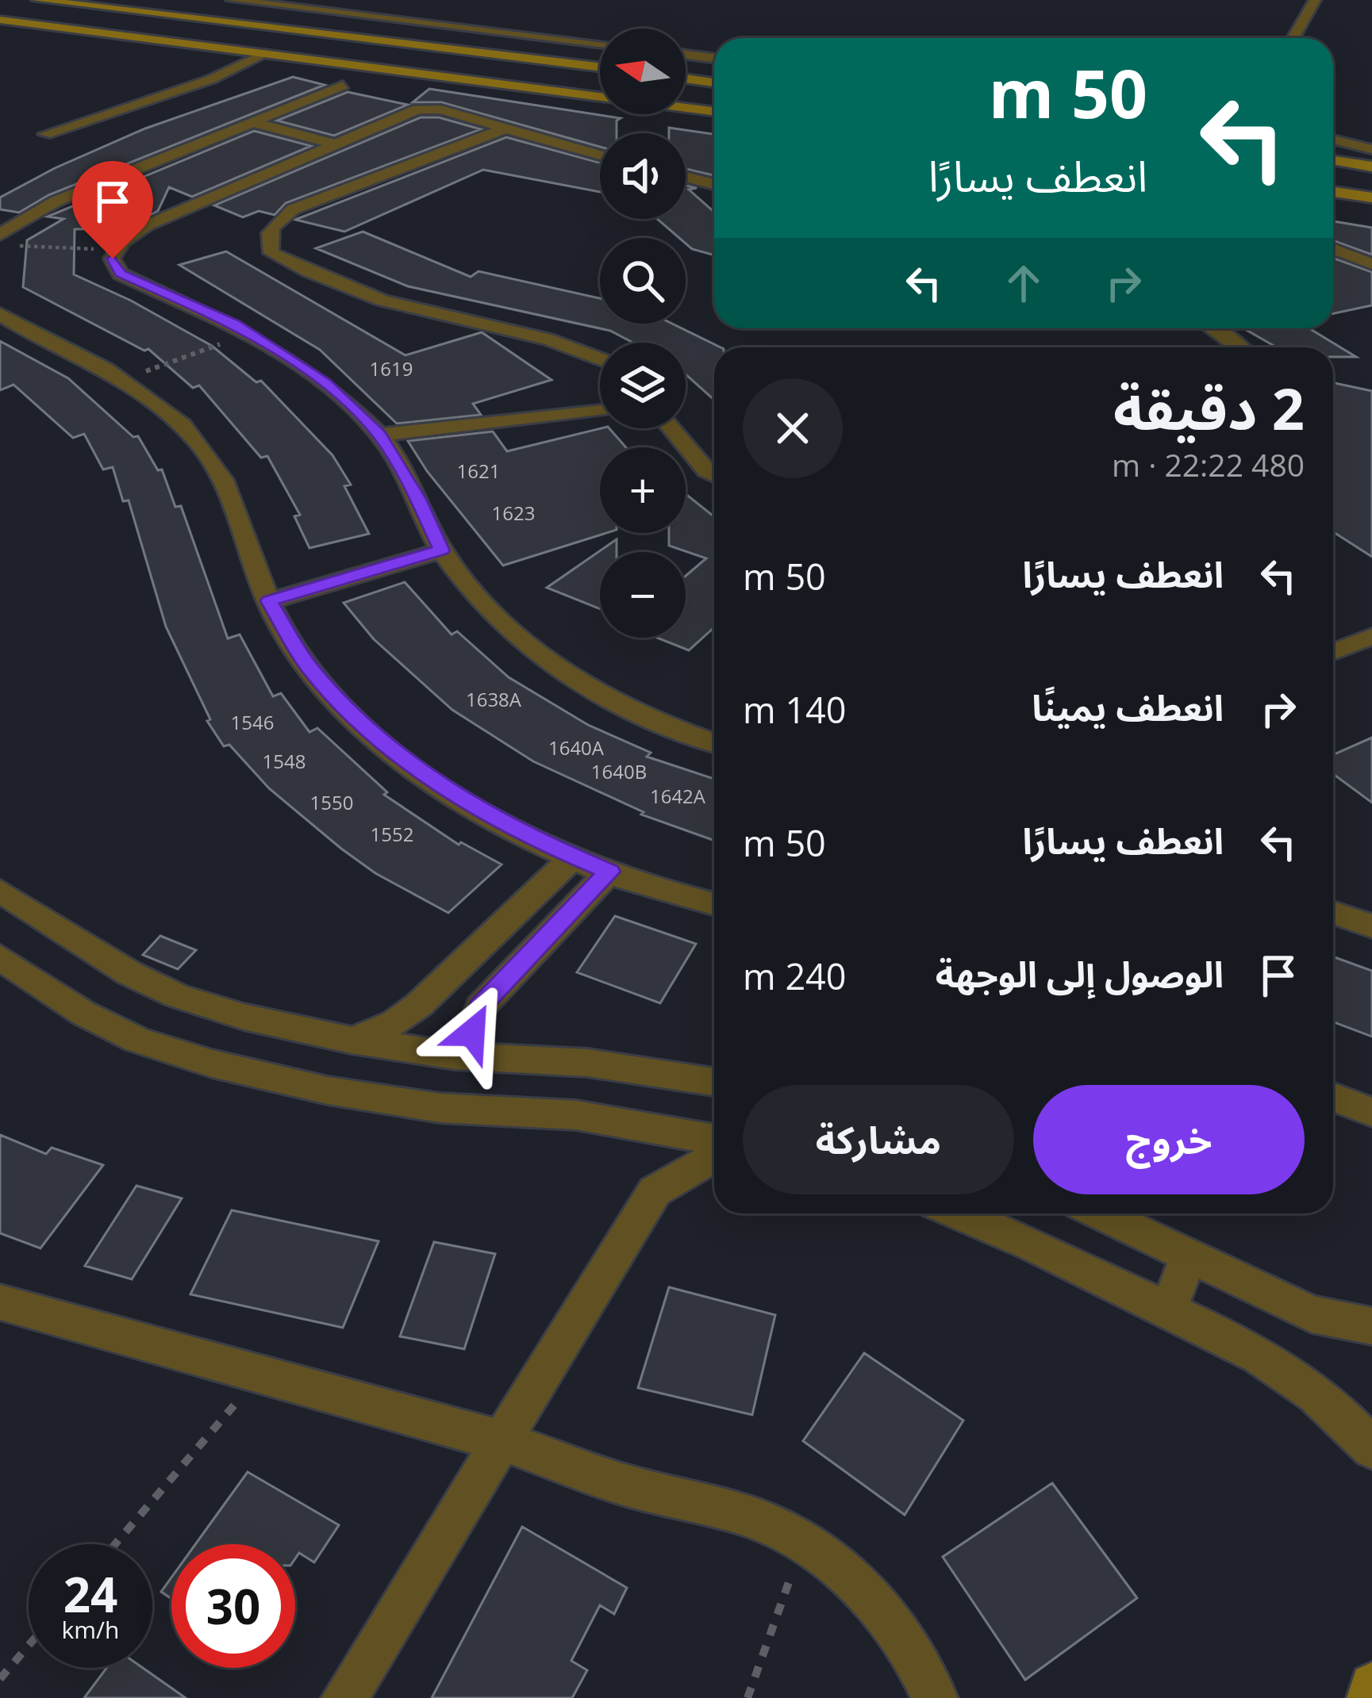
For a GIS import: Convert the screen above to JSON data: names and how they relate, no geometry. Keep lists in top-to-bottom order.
{
  "house_numbers": [
    "1619",
    "1621",
    "1623",
    "1638A",
    "1546",
    "1640A",
    "1548",
    "1640B",
    "1642A",
    "1550",
    "1552"
  ],
  "north": "left",
  "page": {
    "map_buttons": ["+", "−"],
    "turn": ["50 m", "انعطف يسارًا"],
    "heading": ["2 دقيقة", "480 m · 22:22"],
    "list": [
      {
        "name": "انعطف يسارًا",
        "value": "50 m"
      },
      {
        "name": "انعطف يمينًا",
        "value": "140 m"
      },
      {
        "name": "انعطف يسارًا",
        "value": "50 m"
      },
      {
        "name": "الوصول إلى الوجهة",
        "value": "240 m"
      }
    ],
    "buttons": ["خروج", "مشاركة"],
    "speed": "24 km/h",
    "limit": "30"
  }
}
